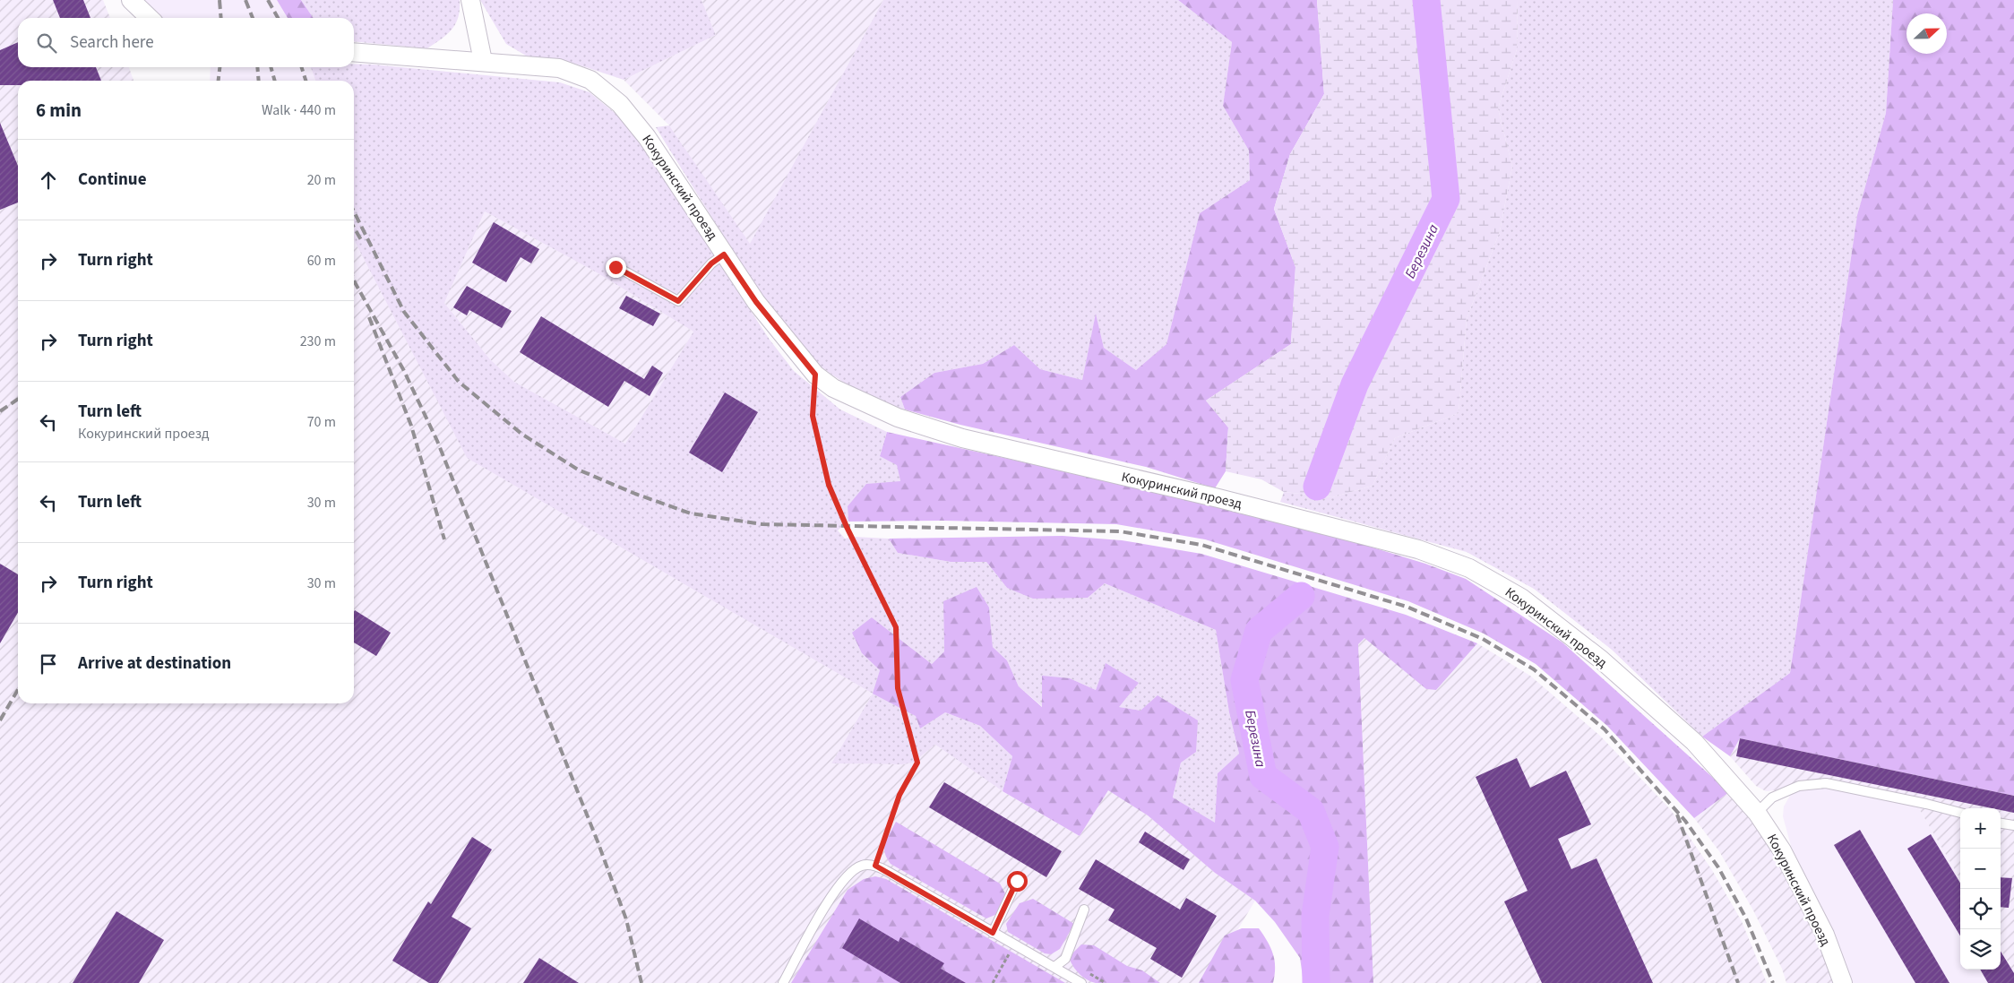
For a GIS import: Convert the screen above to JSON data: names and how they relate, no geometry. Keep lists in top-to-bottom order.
{
  "streets": {
    "street": ["Кокуринский проезд"]
  },
  "water": ["Березина"],
  "north": "right",
  "page": {
    "search": "Search here",
    "heading": ["6 min", "Walk · 440 m"],
    "list": [
      ["Continue", "20 m"],
      ["Turn right", "60 m"],
      ["Turn right", "230 m"],
      ["Turn left", "Кокуринский проезд", "70 m"],
      ["Turn left", "30 m"],
      ["Turn right", "30 m"],
      "Arrive at destination"
    ],
    "map_buttons": ["+", "−"]
  }
}
